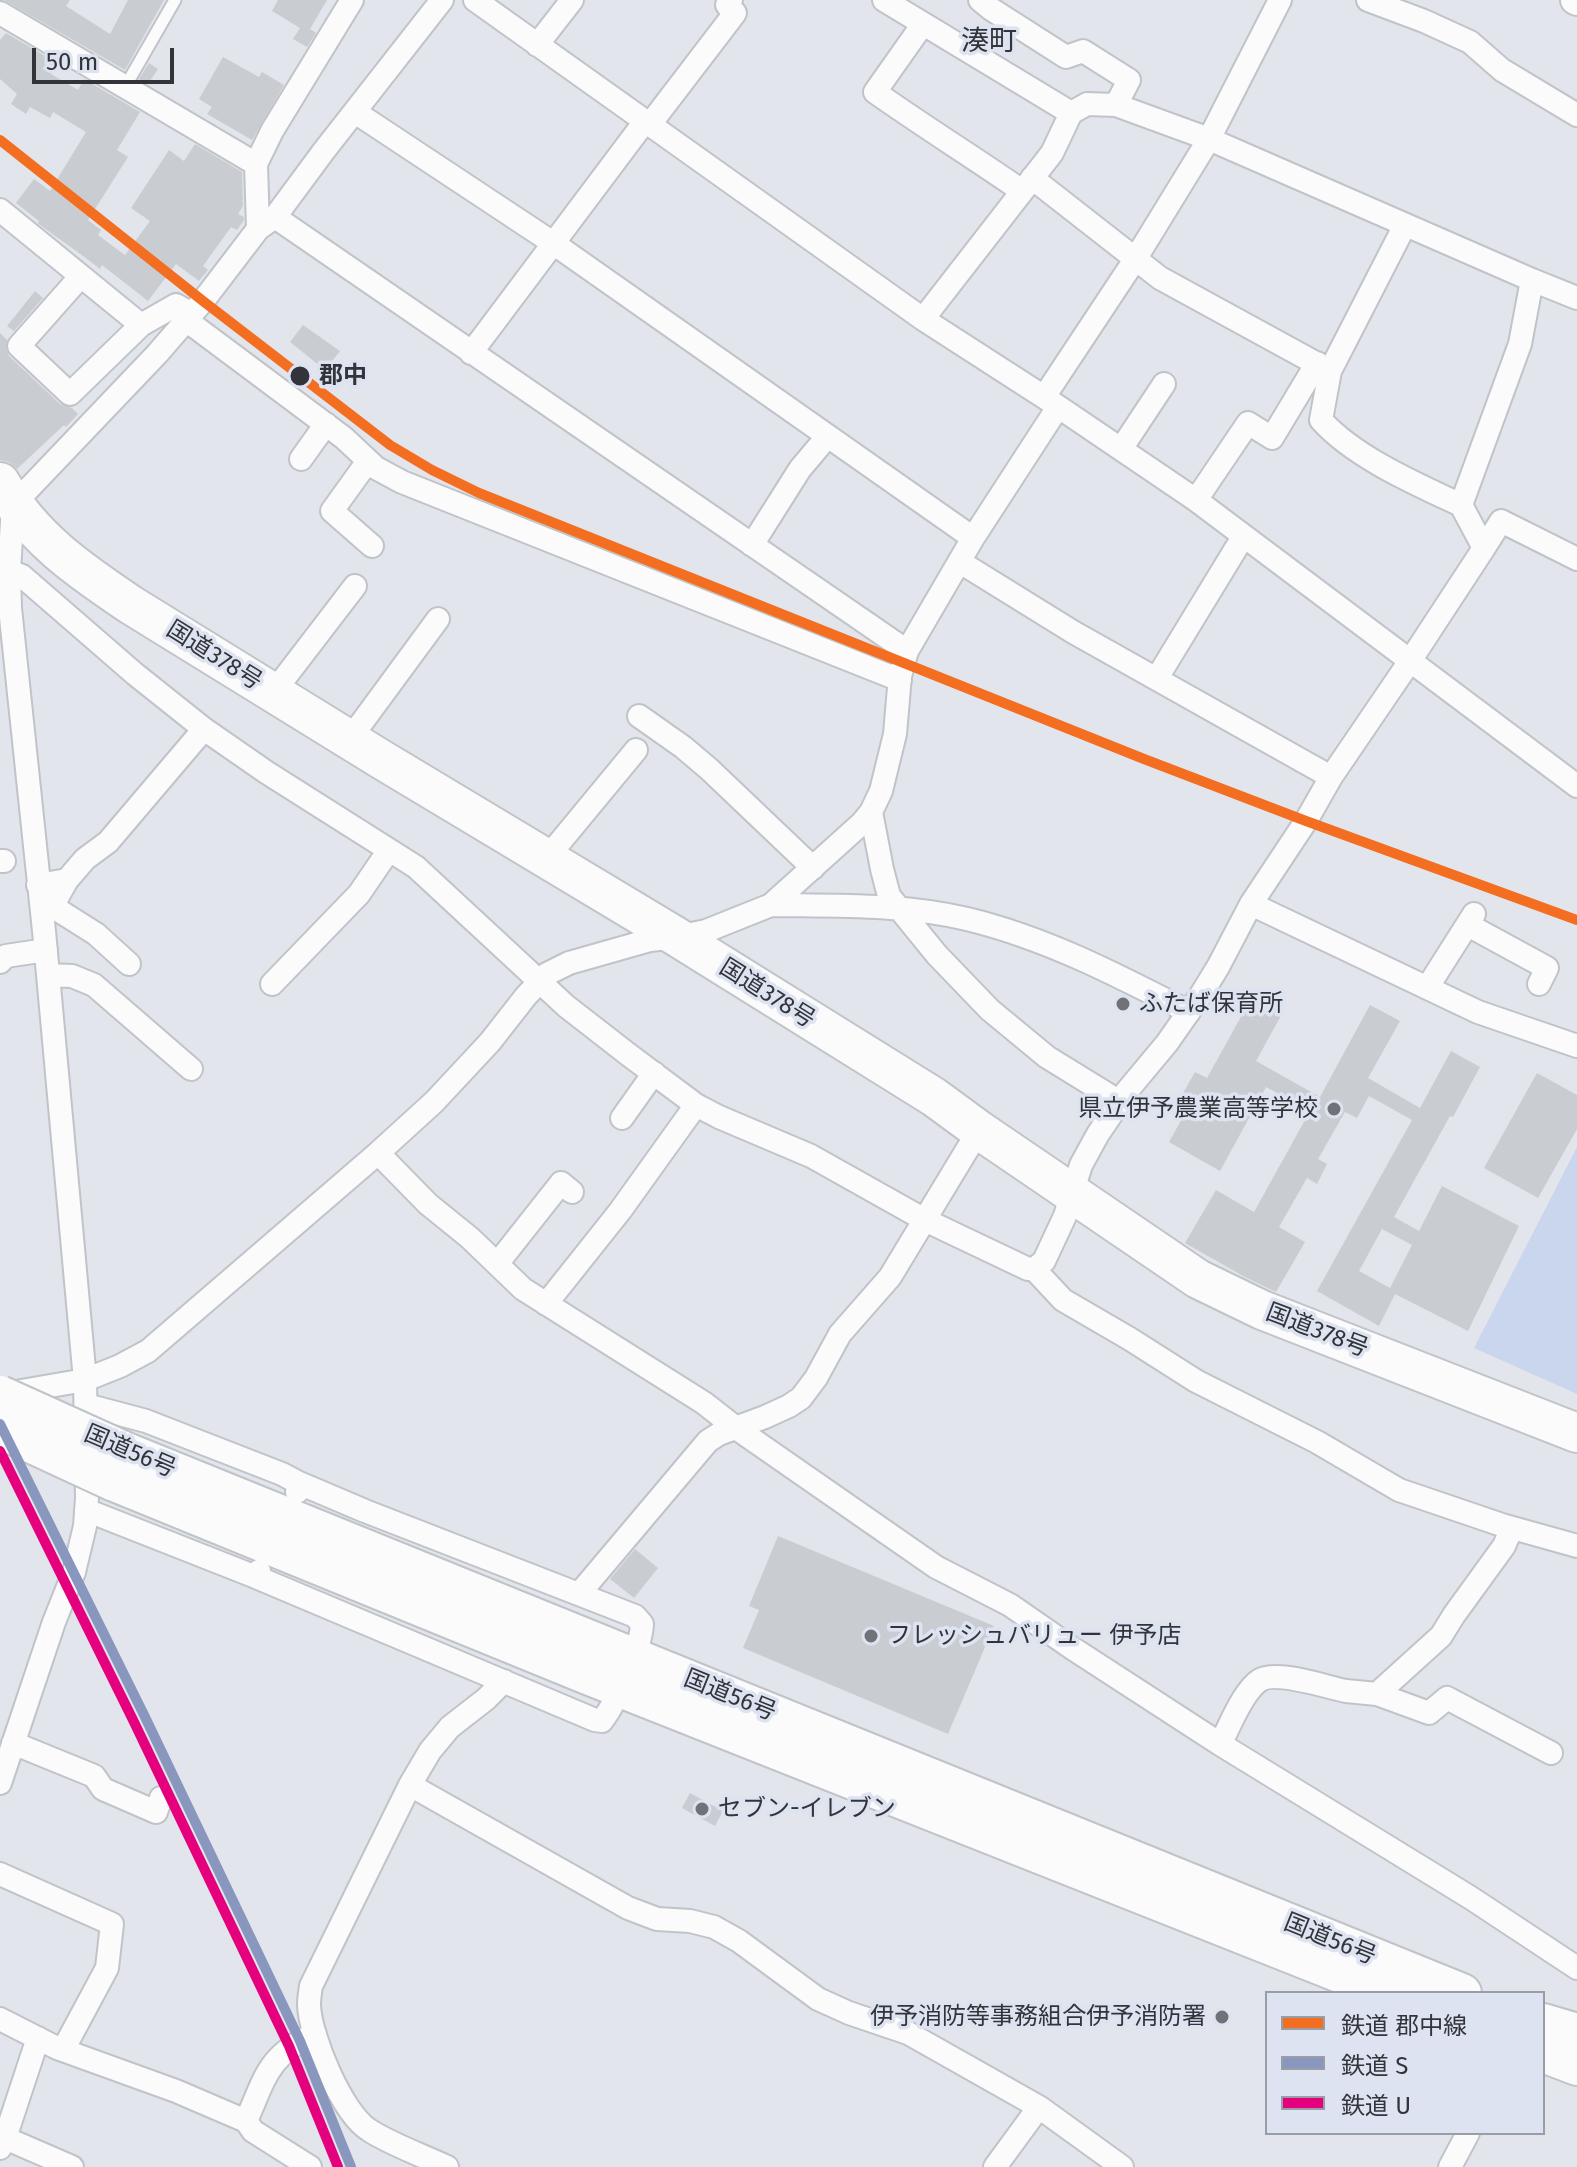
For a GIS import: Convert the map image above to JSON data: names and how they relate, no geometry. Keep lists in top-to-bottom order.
{
  "streets": {
    "highway": ["国道378号", "国道56号"]
  },
  "districts": ["湊町"],
  "places": [
    "郡中",
    "ふたば保育所",
    "県立伊予農業高等学校",
    "フレッシュバリュー 伊予店",
    "セブン-イレブン",
    "伊予消防等事務組合伊予消防署"
  ],
  "lines": ["rail line 郡中線", "rail line S", "rail line U"],
  "legend": ["鉄道 郡中線", "鉄道 S", "鉄道 U"],
  "scale_bar": "50 m"
}
